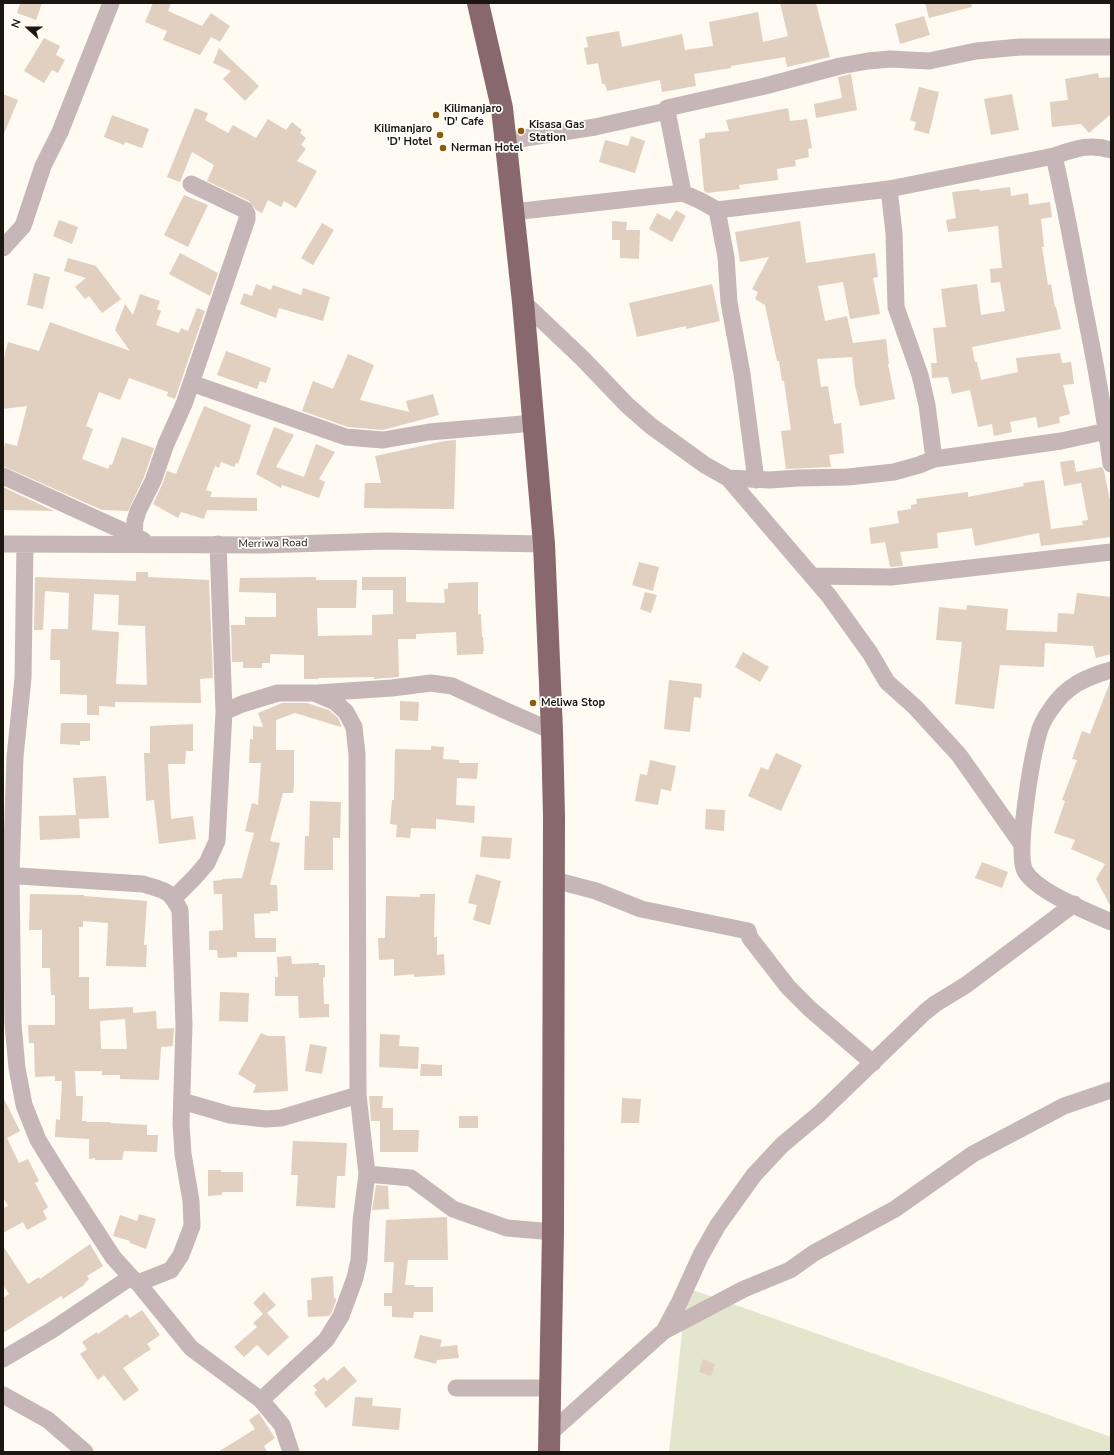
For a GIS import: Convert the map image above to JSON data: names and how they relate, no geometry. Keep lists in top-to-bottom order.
{
  "streets": {
    "street": ["Merriwa Road"]
  },
  "places": [
    "Kilimanjaro 'D' Cafe",
    "Kisasa Gas Station",
    "Kilimanjaro 'D' Hotel",
    "Nerman Hotel",
    "Meliwa Stop"
  ],
  "north": "left"
}
